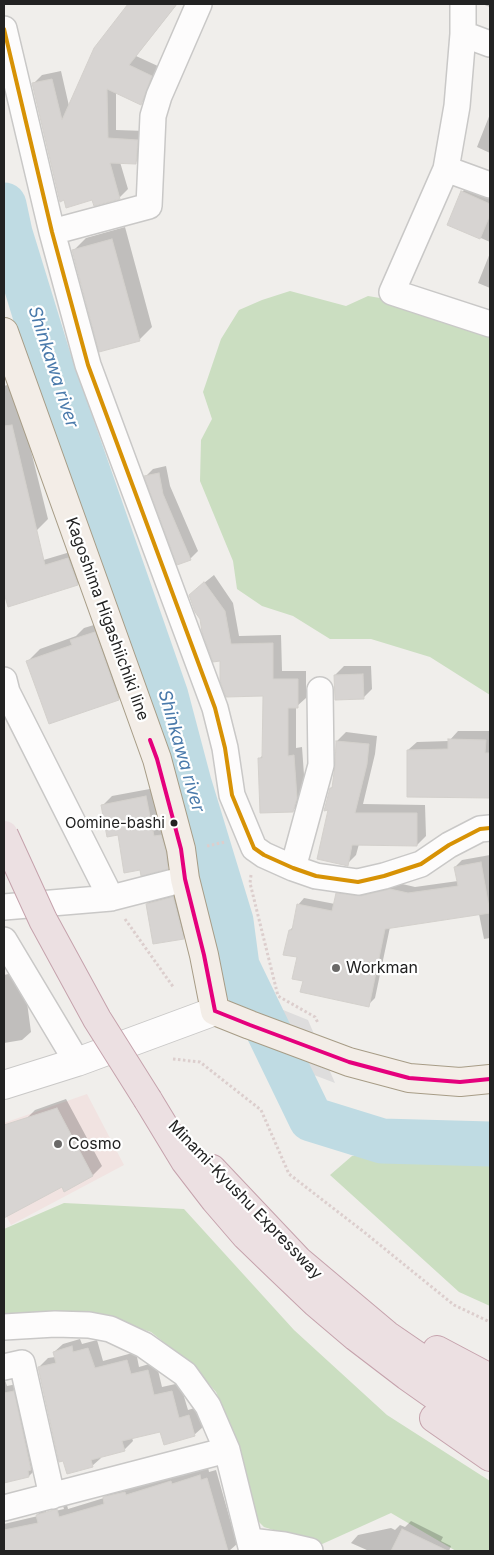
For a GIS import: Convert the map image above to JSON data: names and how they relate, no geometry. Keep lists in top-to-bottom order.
{
  "streets": {
    "highway": ["Minami-Kyushu Expressway"],
    "main road": ["Kagoshima Higashiichiki line"]
  },
  "water": ["Shinkawa river"],
  "places": ["Oomine-bashi", "Workman", "Cosmo"]
}
